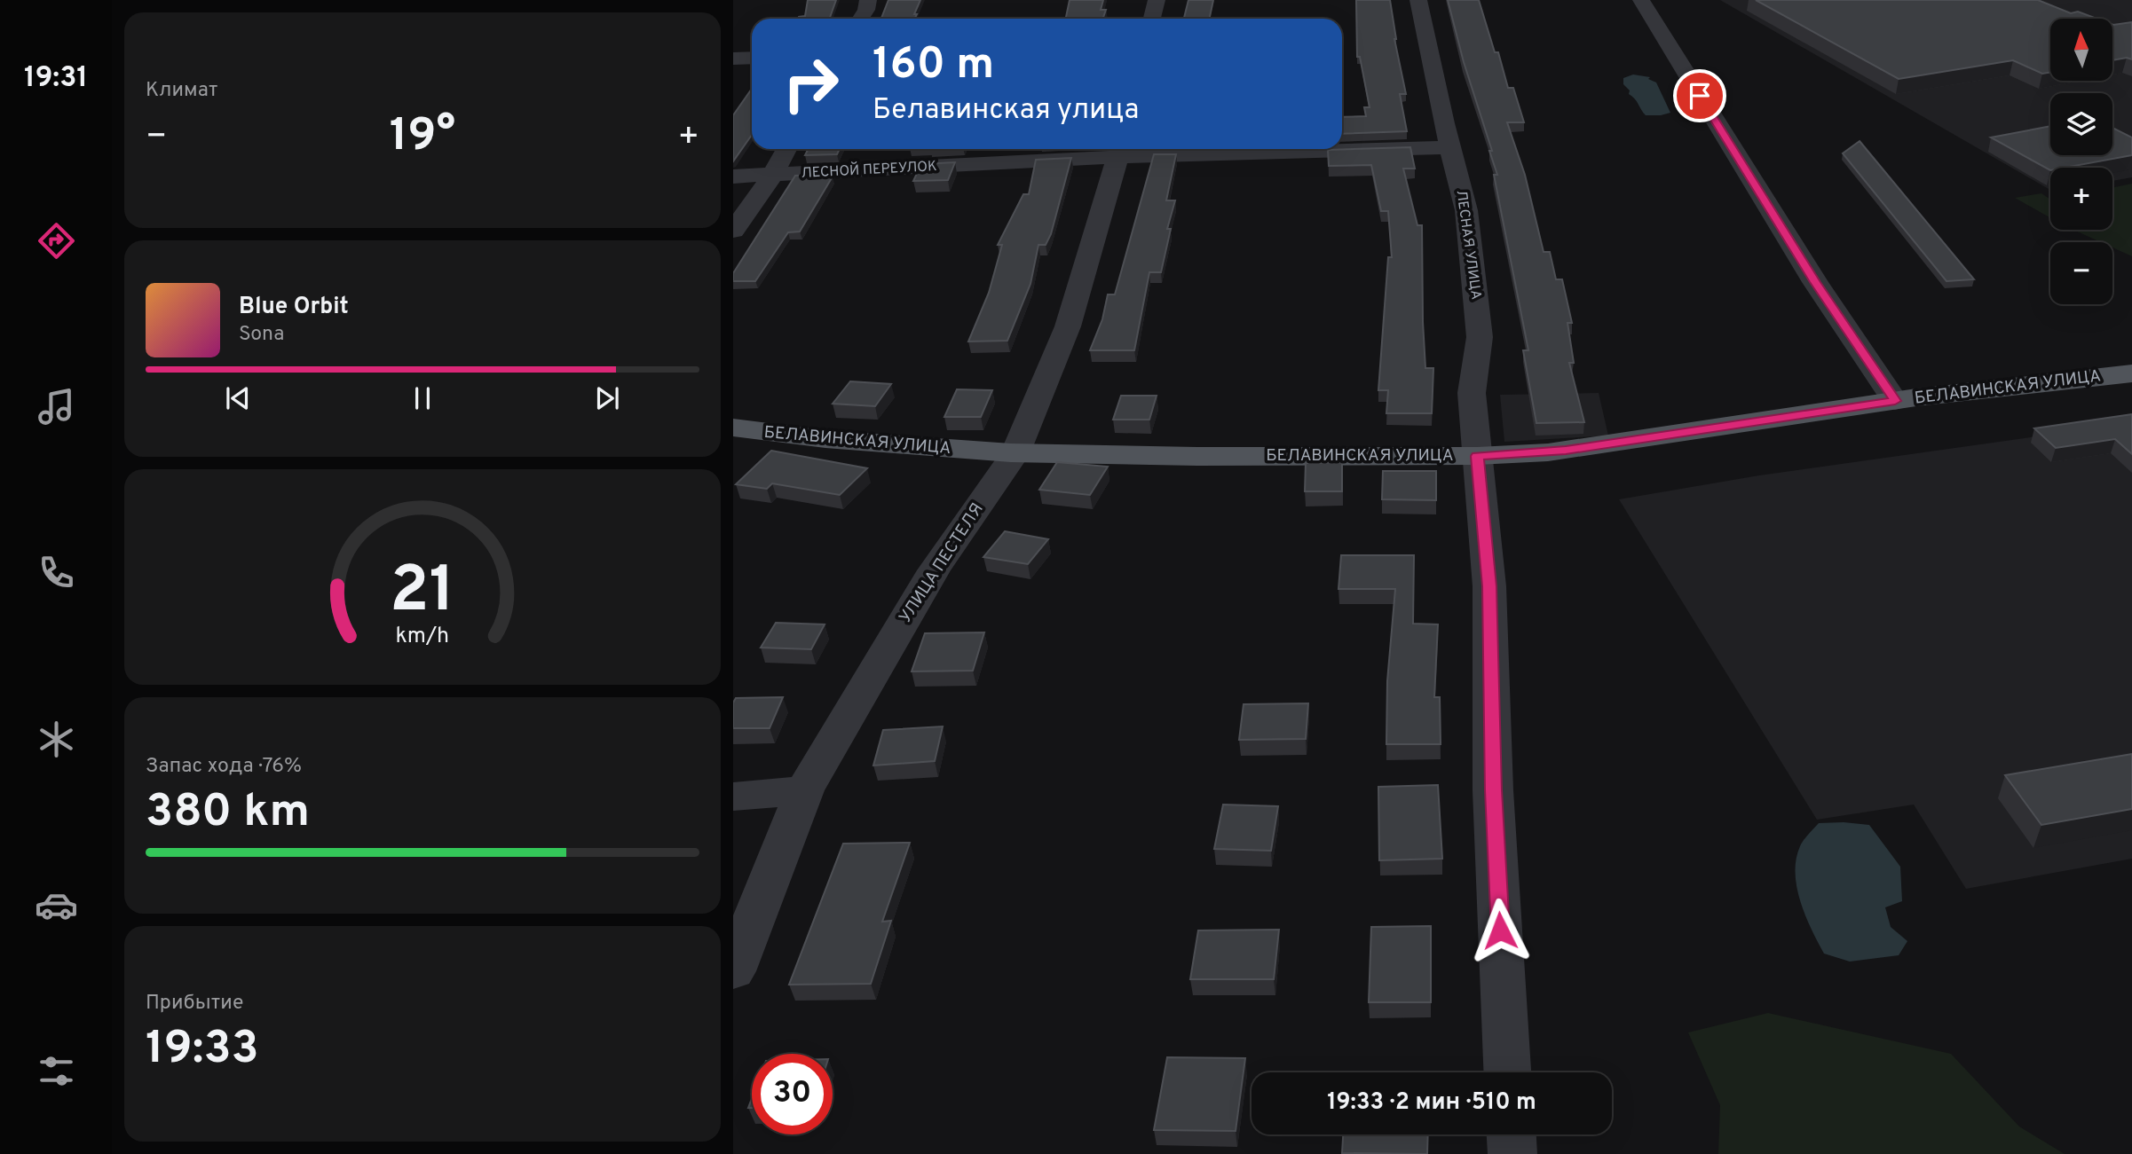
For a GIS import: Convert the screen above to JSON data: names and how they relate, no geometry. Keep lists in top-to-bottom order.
{
  "streets": {
    "main road": ["БЕЛАВИНСКАЯ УЛИЦА"],
    "street": ["ЛЕСНОЙ ПЕРЕУЛОК", "ЛЕСНАЯ УЛИЦА", "УЛИЦА ПЕСТЕЛЯ"]
  },
  "crossings": [
    ["ЛЕСНОЙ ПЕРЕУЛОК", "ЛЕСНАЯ УЛИЦА"],
    ["ЛЕСНОЙ ПЕРЕУЛОК", "УЛИЦА ПЕСТЕЛЯ"],
    ["ЛЕСНАЯ УЛИЦА", "БЕЛАВИНСКАЯ УЛИЦА"],
    ["БЕЛАВИНСКАЯ УЛИЦА", "УЛИЦА ПЕСТЕЛЯ"]
  ],
  "north": "top",
  "page": {
    "tabs": "19:31",
    "tile": [
      "Климат",
      ["Запас хода · 76%", "380 km"],
      ["Прибытие", "19:33"]
    ],
    "map_buttons": ["+", "−"],
    "turn": ["160 m", "Белавинская улица"],
    "heat": ["−", "19°", "+"],
    "song": ["Blue Orbit", "Sona"],
    "limit": "30",
    "trip": "19:33 · 2 мин · 510 m",
    "gauge": ["21", "km/h"]
  }
}
